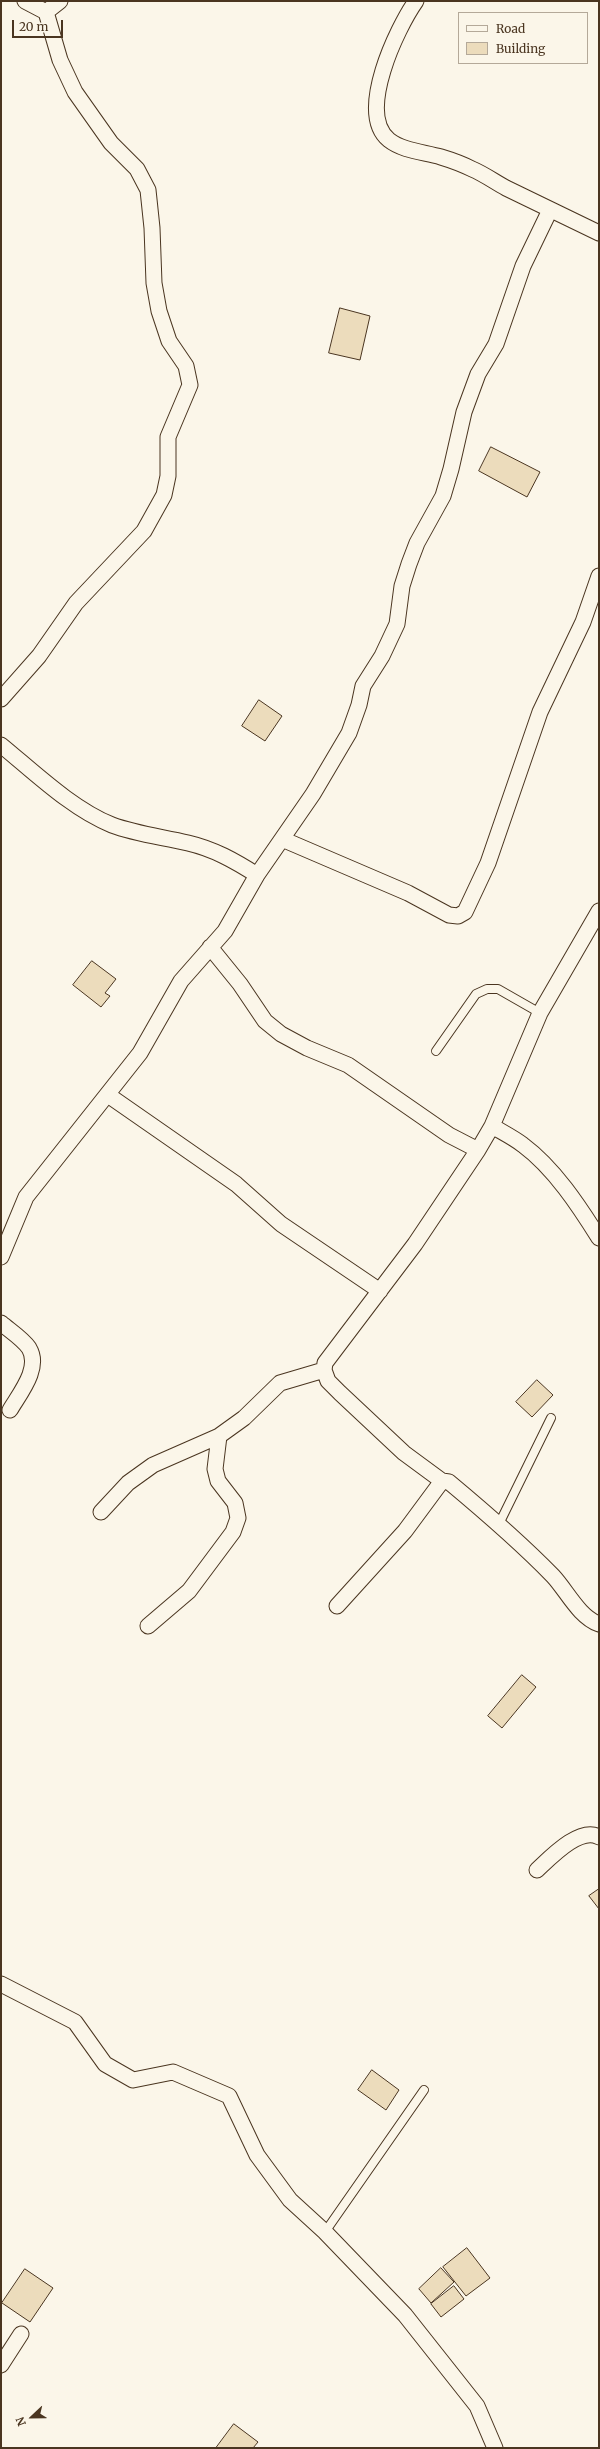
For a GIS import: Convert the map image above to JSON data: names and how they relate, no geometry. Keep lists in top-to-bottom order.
{
  "legend": ["Road", "Building"],
  "scale_bar": "20 m",
  "north": "left"
}
